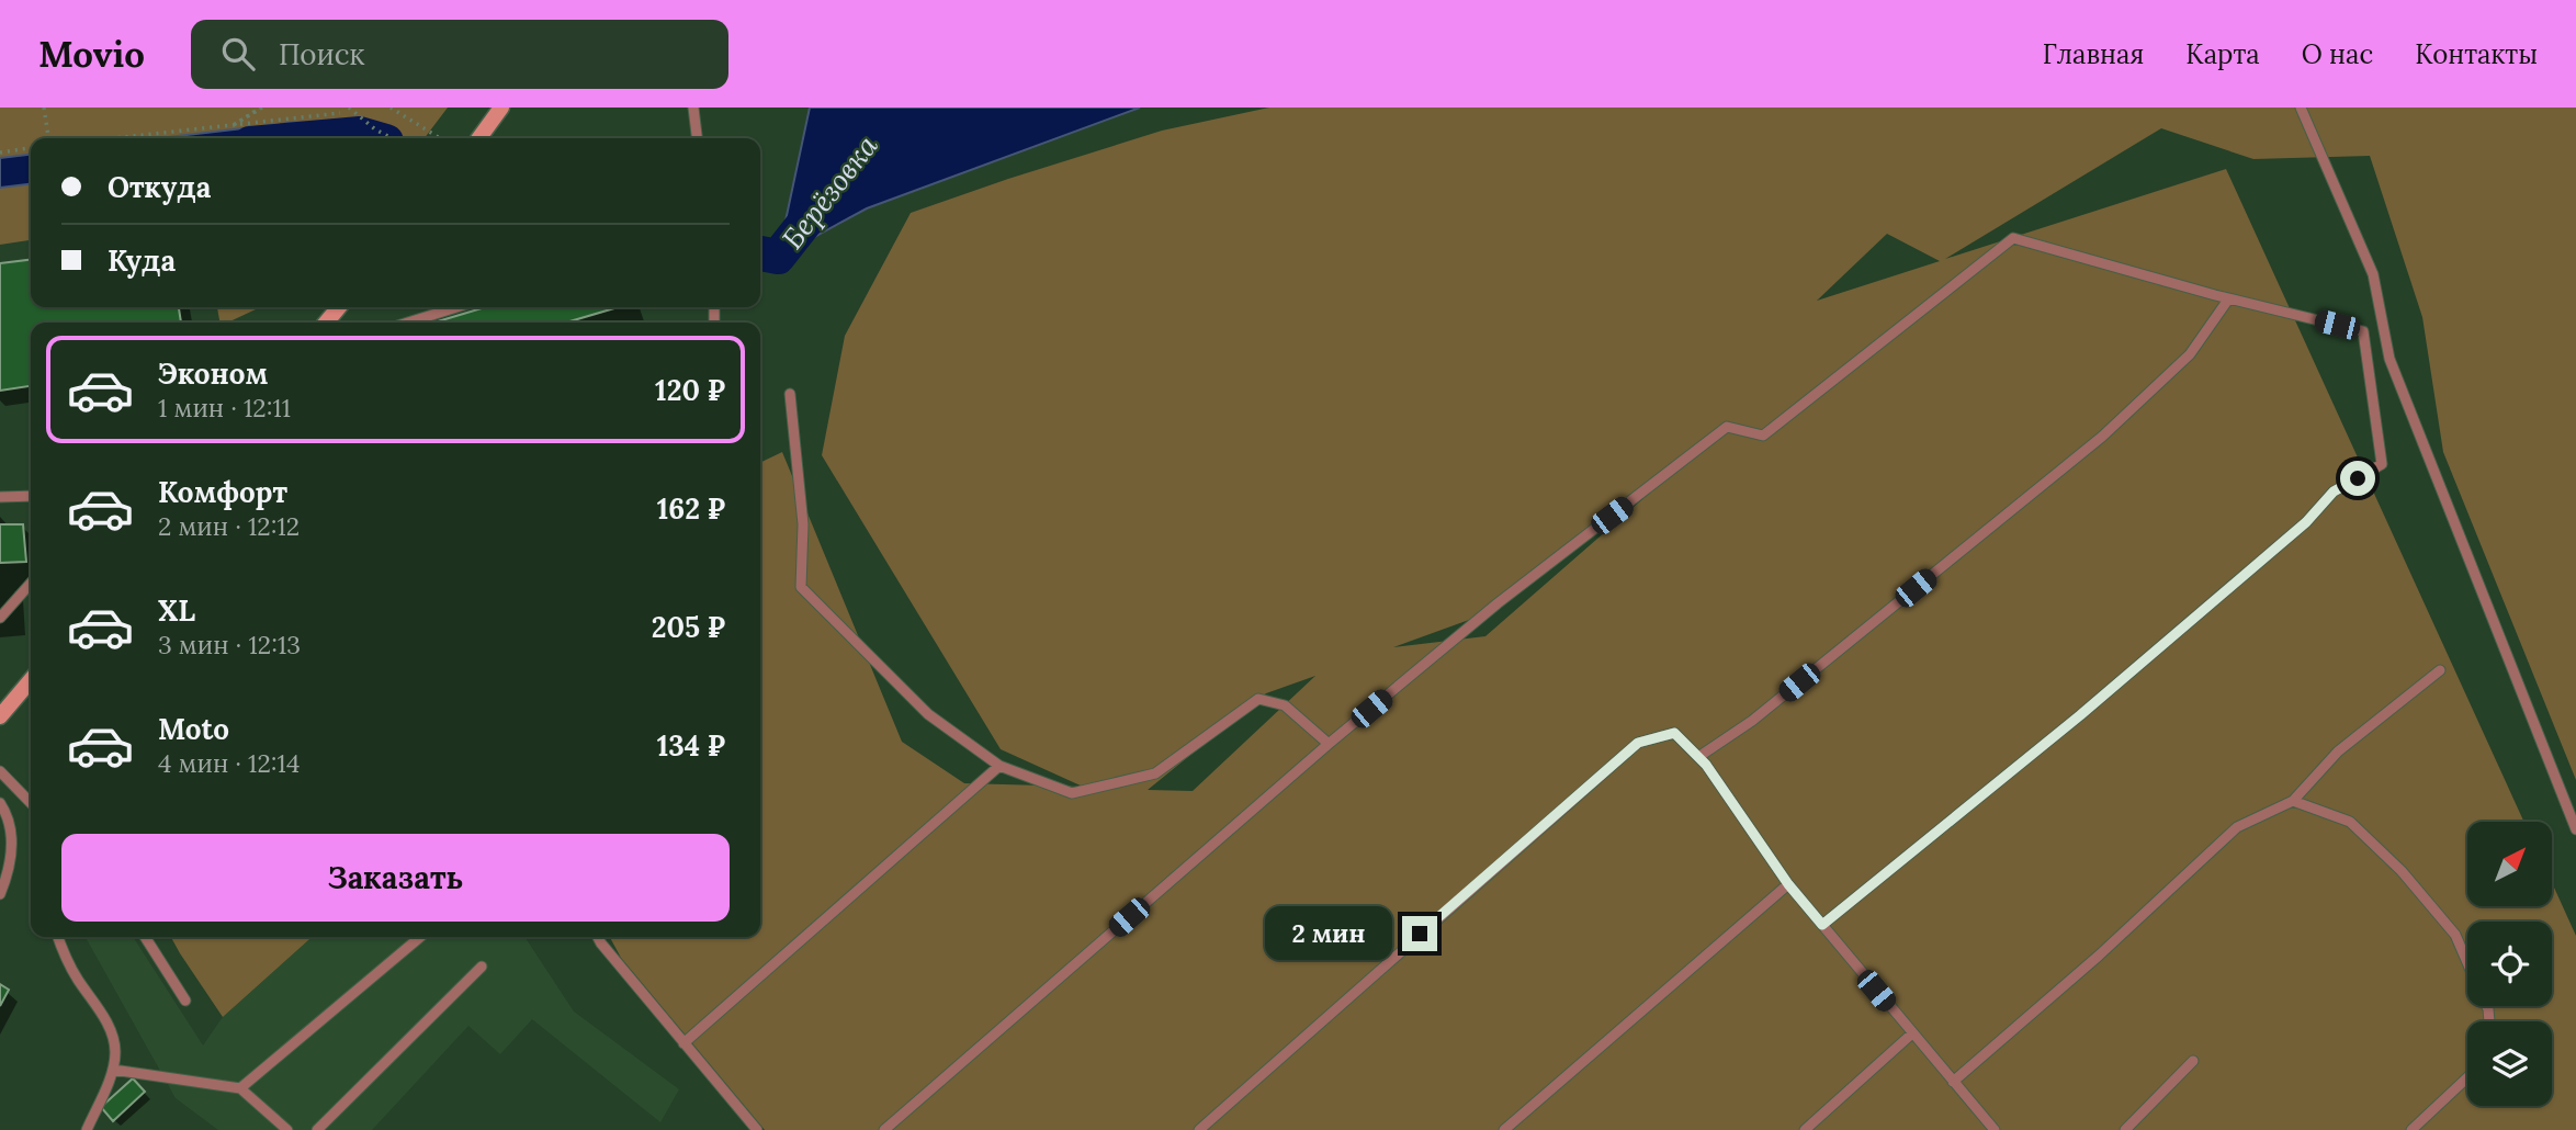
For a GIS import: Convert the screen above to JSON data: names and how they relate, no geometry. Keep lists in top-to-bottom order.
{
  "water": ["Берёзовка"],
  "north": "top right",
  "page": {
    "header": "Movio",
    "search": "Поиск",
    "nav": [
      "Главная",
      "Карта",
      "О нас",
      "Контакты"
    ],
    "banner": ["Откуда", "Куда"],
    "list": [
      {
        "name": "Эконом",
        "note": "1 мин · 12:11",
        "value": "120 ₽"
      },
      {
        "name": "Комфорт",
        "note": "2 мин · 12:12",
        "value": "162 ₽"
      },
      {
        "name": "XL",
        "note": "3 мин · 12:13",
        "value": "205 ₽"
      },
      {
        "name": "Moto",
        "note": "4 мин · 12:14",
        "value": "134 ₽"
      }
    ],
    "buttons": "Заказать",
    "bubble": "2 мин"
  }
}
